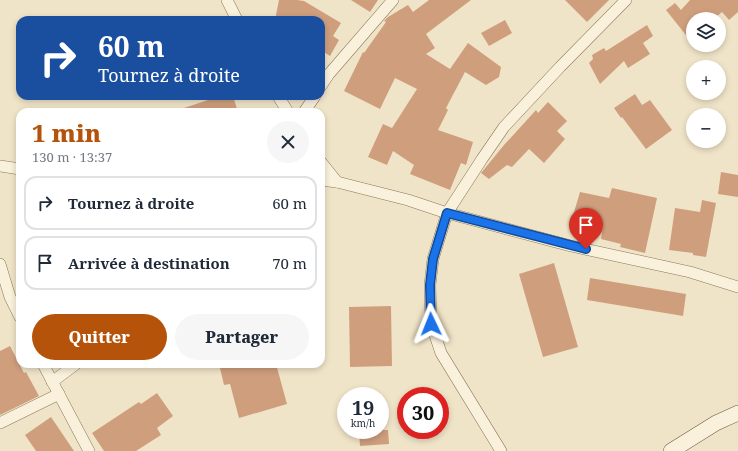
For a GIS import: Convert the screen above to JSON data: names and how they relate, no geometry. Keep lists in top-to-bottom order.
{
  "page": {
    "map_buttons": ["+", "−"],
    "turn": ["60 m", "Tournez à droite"],
    "heading": ["1 min", "130 m · 13:37"],
    "list": [
      {
        "name": "Tournez à droite",
        "value": "60 m"
      },
      {
        "name": "Arrivée à destination",
        "value": "70 m"
      }
    ],
    "buttons": ["Quitter", "Partager"],
    "speed": "19 km/h",
    "limit": "30"
  }
}
